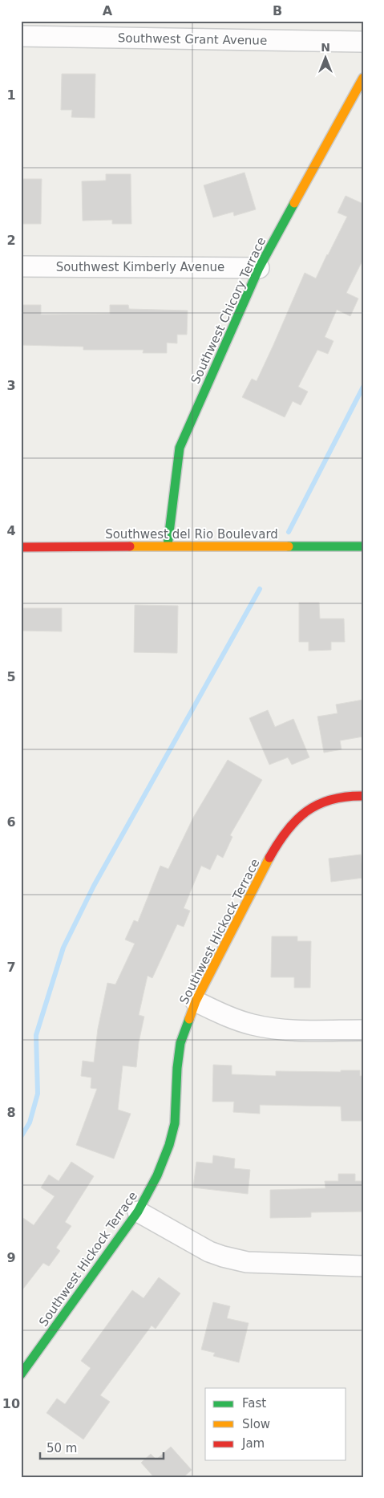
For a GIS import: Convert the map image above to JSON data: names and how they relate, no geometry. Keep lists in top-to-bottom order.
{
  "streets": {
    "street": [
      "Southwest Grant Avenue",
      "Southwest Kimberly Avenue",
      "Southwest Chicory Terrace",
      "Southwest del Rio Boulevard",
      "Southwest Hickock Terrace"
    ]
  },
  "crossings": [
    ["Southwest Kimberly Avenue", "Southwest Chicory Terrace"],
    ["Southwest Chicory Terrace", "Southwest del Rio Boulevard"]
  ],
  "legend": ["Fast", "Slow", "Jam"],
  "scale_bar": "50 m",
  "north": "top",
  "grid": {
    "columns": ["A", "B"],
    "rows": [
      "1",
      "2",
      "3",
      "4",
      "5",
      "6",
      "7",
      "8",
      "9",
      "10"
    ]
  }
}
